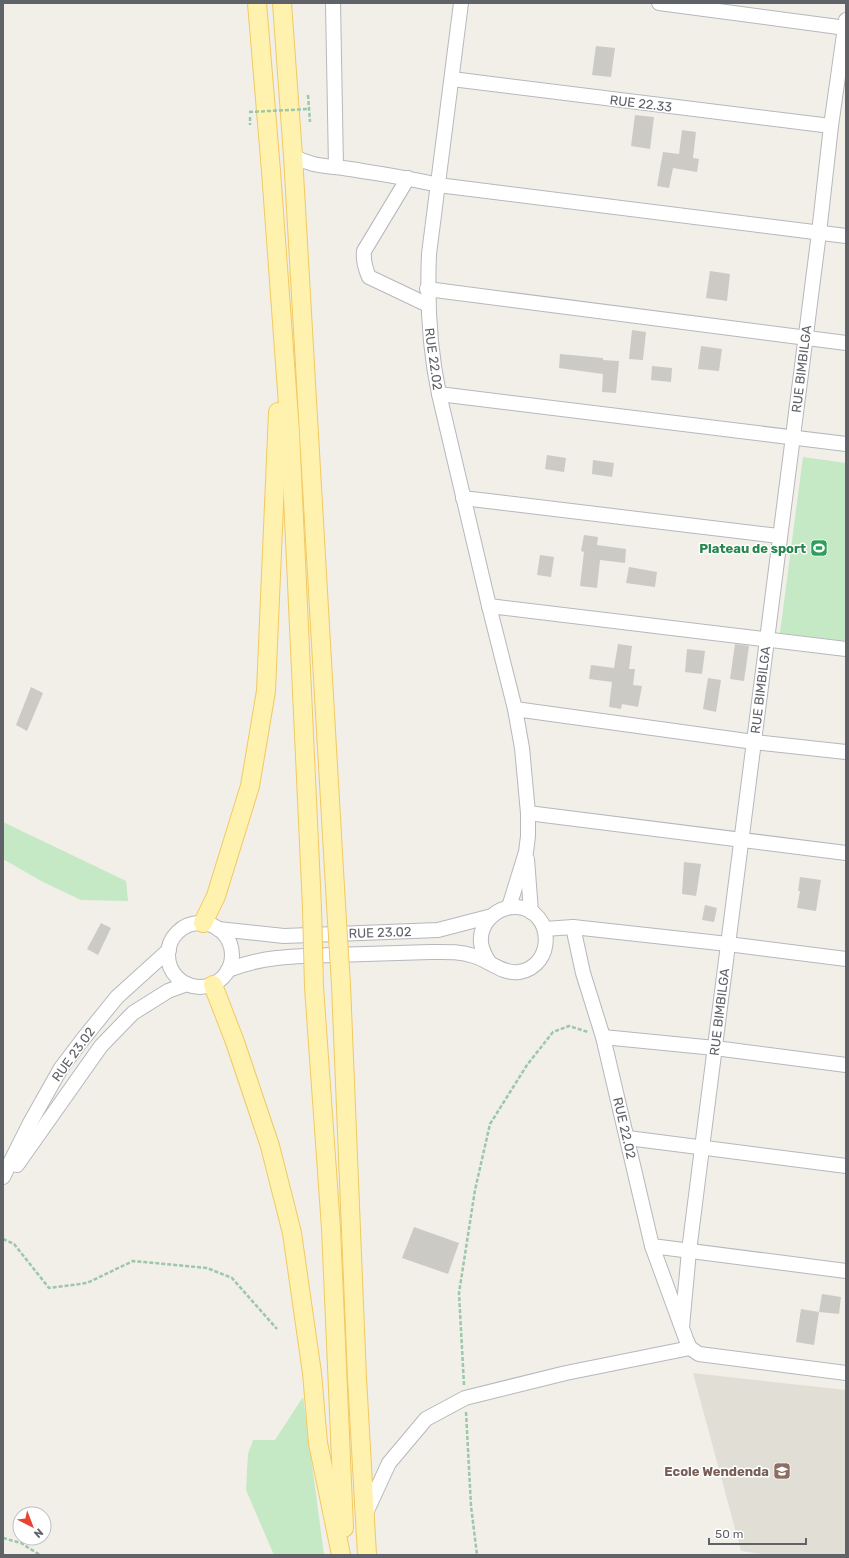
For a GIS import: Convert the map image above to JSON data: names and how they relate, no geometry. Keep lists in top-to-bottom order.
{
  "streets": {
    "street": [
      "RUE 22.33",
      "RUE 22.02",
      "RUE BIMBILGA",
      "RUE 23.02"
    ]
  },
  "crossings": [
    ["RUE 22.33", "RUE 22.02"],
    ["RUE 22.33", "RUE BIMBILGA"],
    ["RUE 22.02", "RUE BIMBILGA"]
  ],
  "places": {
    "sports": ["Plateau de sport"],
    "school or university": ["Ecole Wendenda"]
  },
  "scale_bar": "50 m",
  "north": "bottom right"
}
